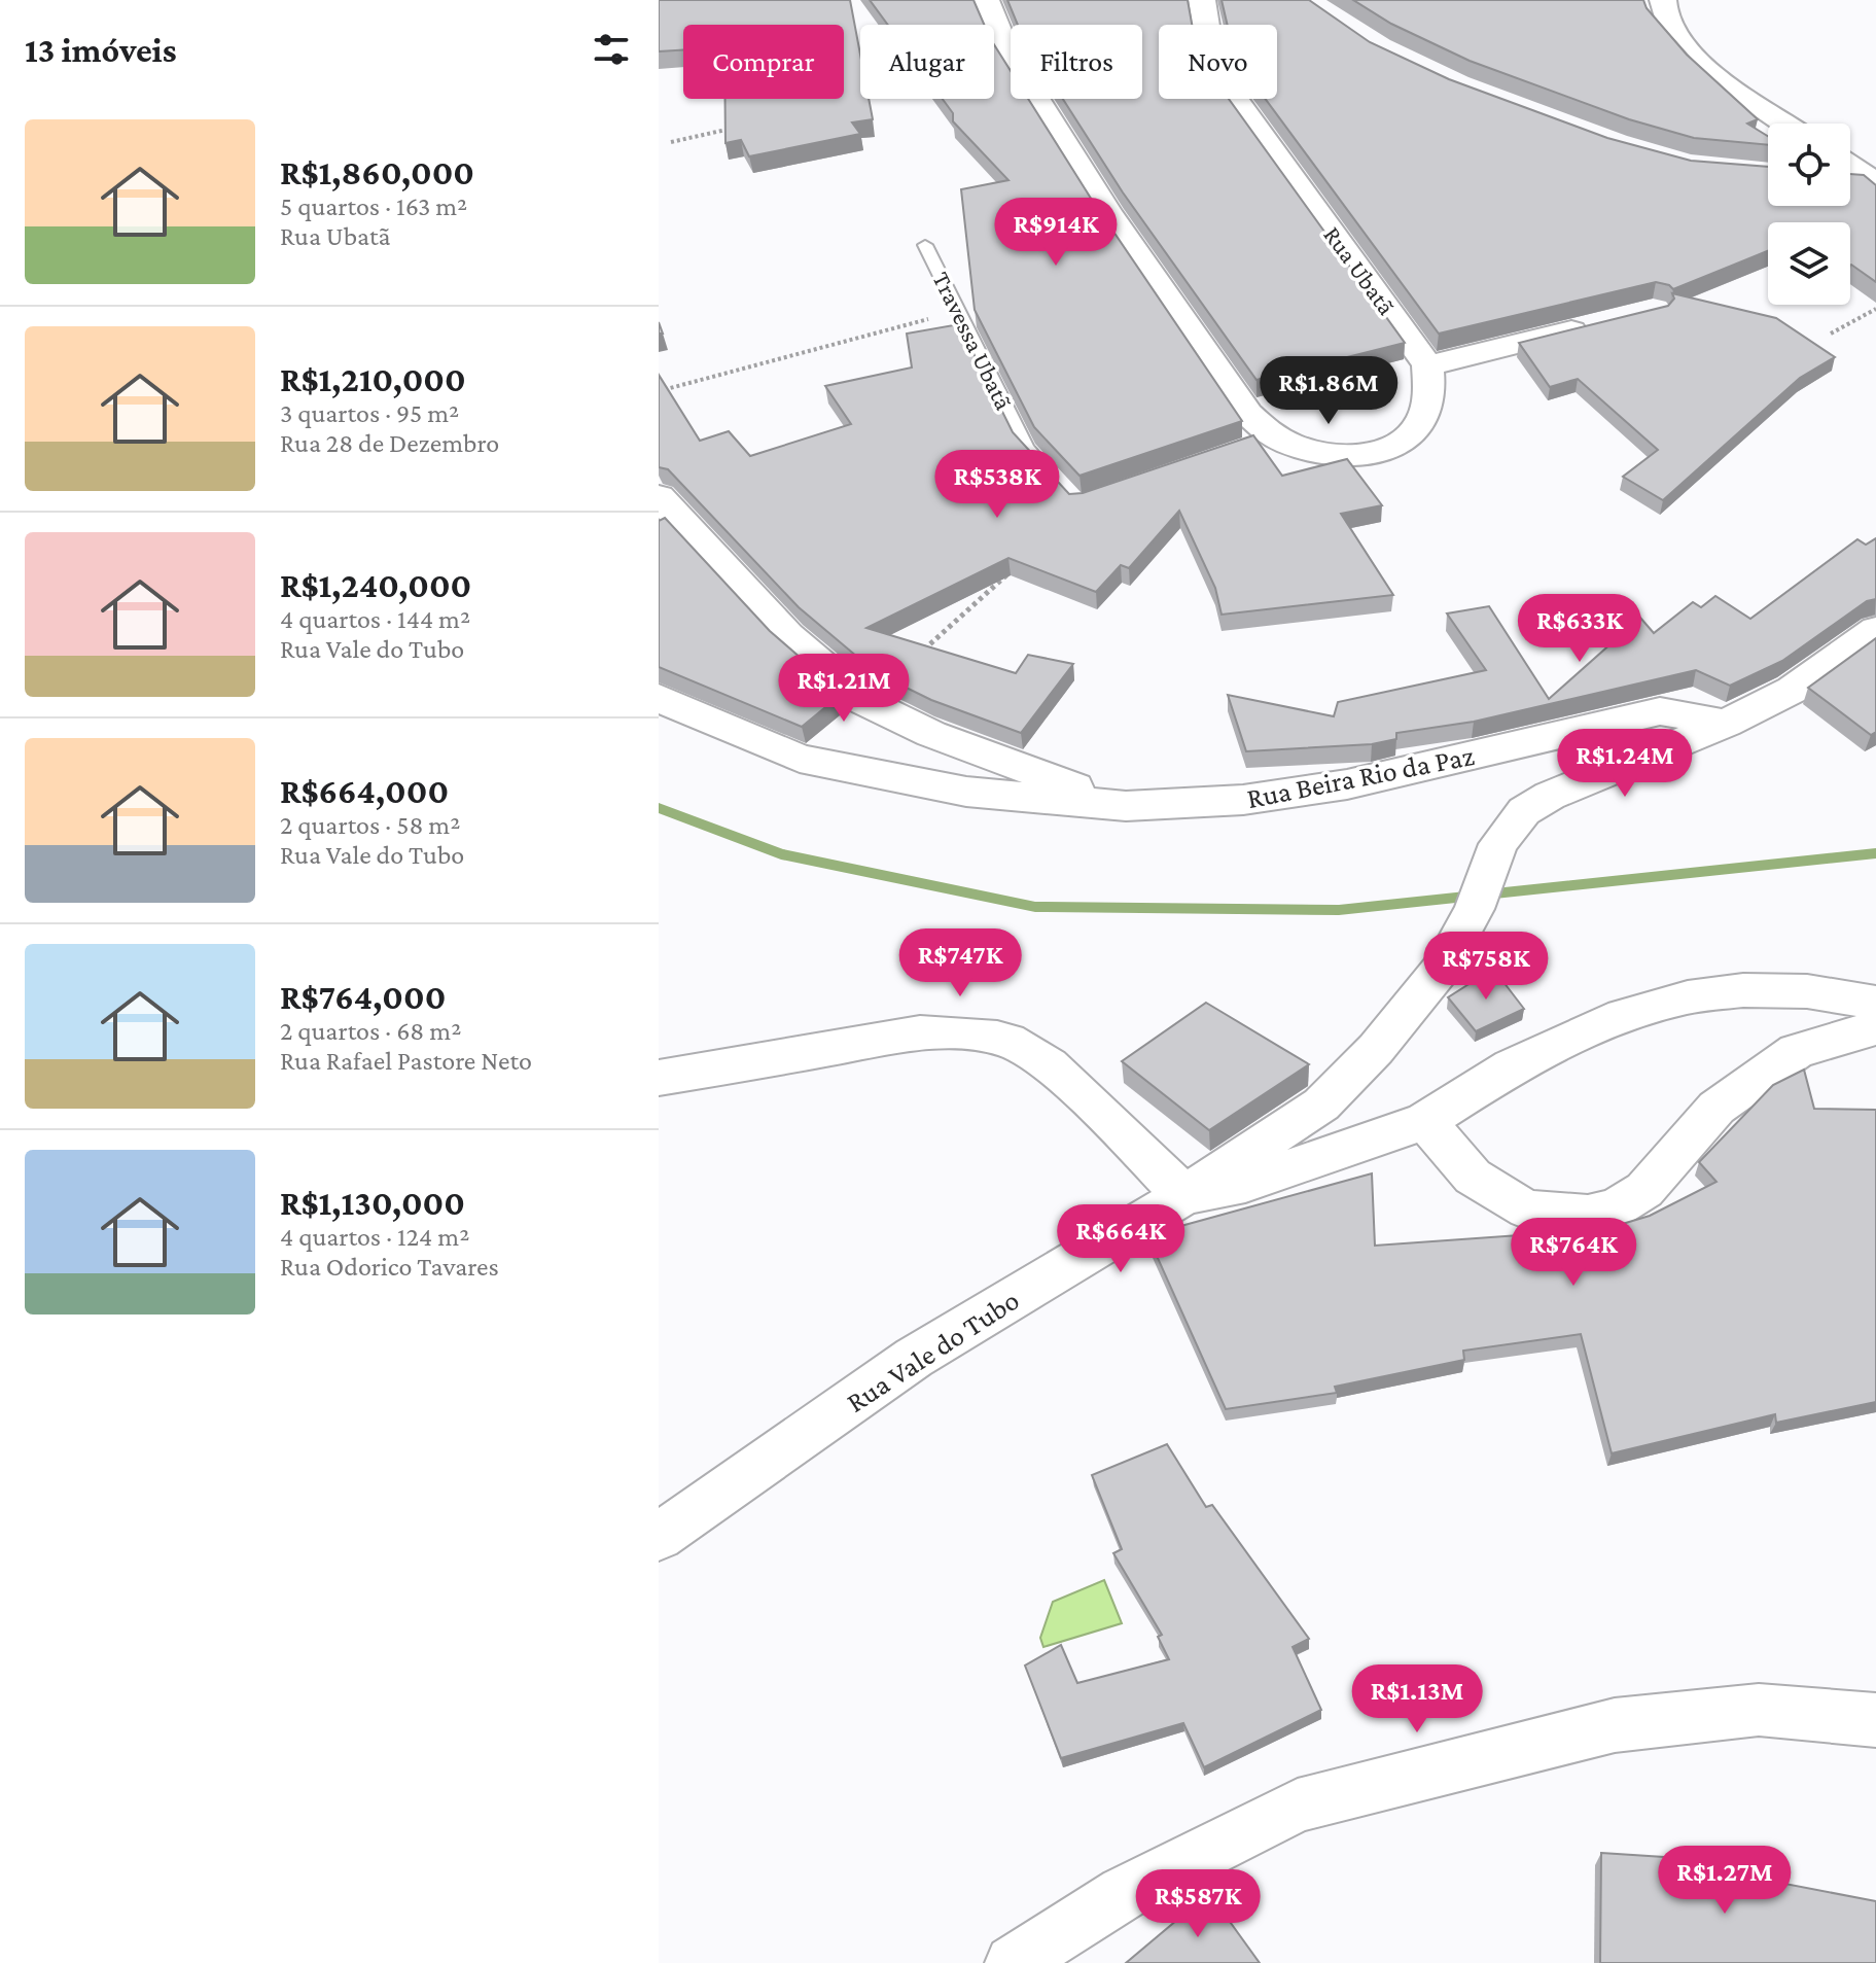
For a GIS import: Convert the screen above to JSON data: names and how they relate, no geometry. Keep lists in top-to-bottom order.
{
  "streets": {
    "street": ["Rua Ubatã", "Rua Beira Rio da Paz", "Rua Vale do Tubo"],
    "lane": ["Travessa Ubatã"]
  },
  "crossings": [
    ["Rua Beira Rio da Paz", "Rua Vale do Tubo"]
  ],
  "page": {
    "heading": "13 imóveis",
    "chip": [
      "Comprar",
      "Alugar",
      "Filtros",
      "Novo"
    ],
    "list": [
      {
        "name": "R$1,860,000",
        "note": "5 quartos · 163 m² · Rua Ubatã"
      },
      {
        "name": "R$1,210,000",
        "note": "3 quartos · 95 m² · Rua 28 de Dezembro"
      },
      {
        "name": "R$1,240,000",
        "note": "4 quartos · 144 m² · Rua Vale do Tubo"
      },
      {
        "name": "R$664,000",
        "note": "2 quartos · 58 m² · Rua Vale do Tubo"
      },
      {
        "name": "R$764,000",
        "note": "2 quartos · 68 m² · Rua Rafael Pastore Neto"
      },
      {
        "name": "R$1,130,000",
        "note": "4 quartos · 124 m² · Rua Odorico Tavares"
      }
    ],
    "price": [
      "R$914K",
      "R$1.86M",
      "R$538K",
      "R$633K",
      "R$1.21M",
      "R$1.24M",
      "R$747K",
      "R$758K",
      "R$664K",
      "R$764K",
      "R$1.13M",
      "R$1.27M",
      "R$587K"
    ]
  }
}
